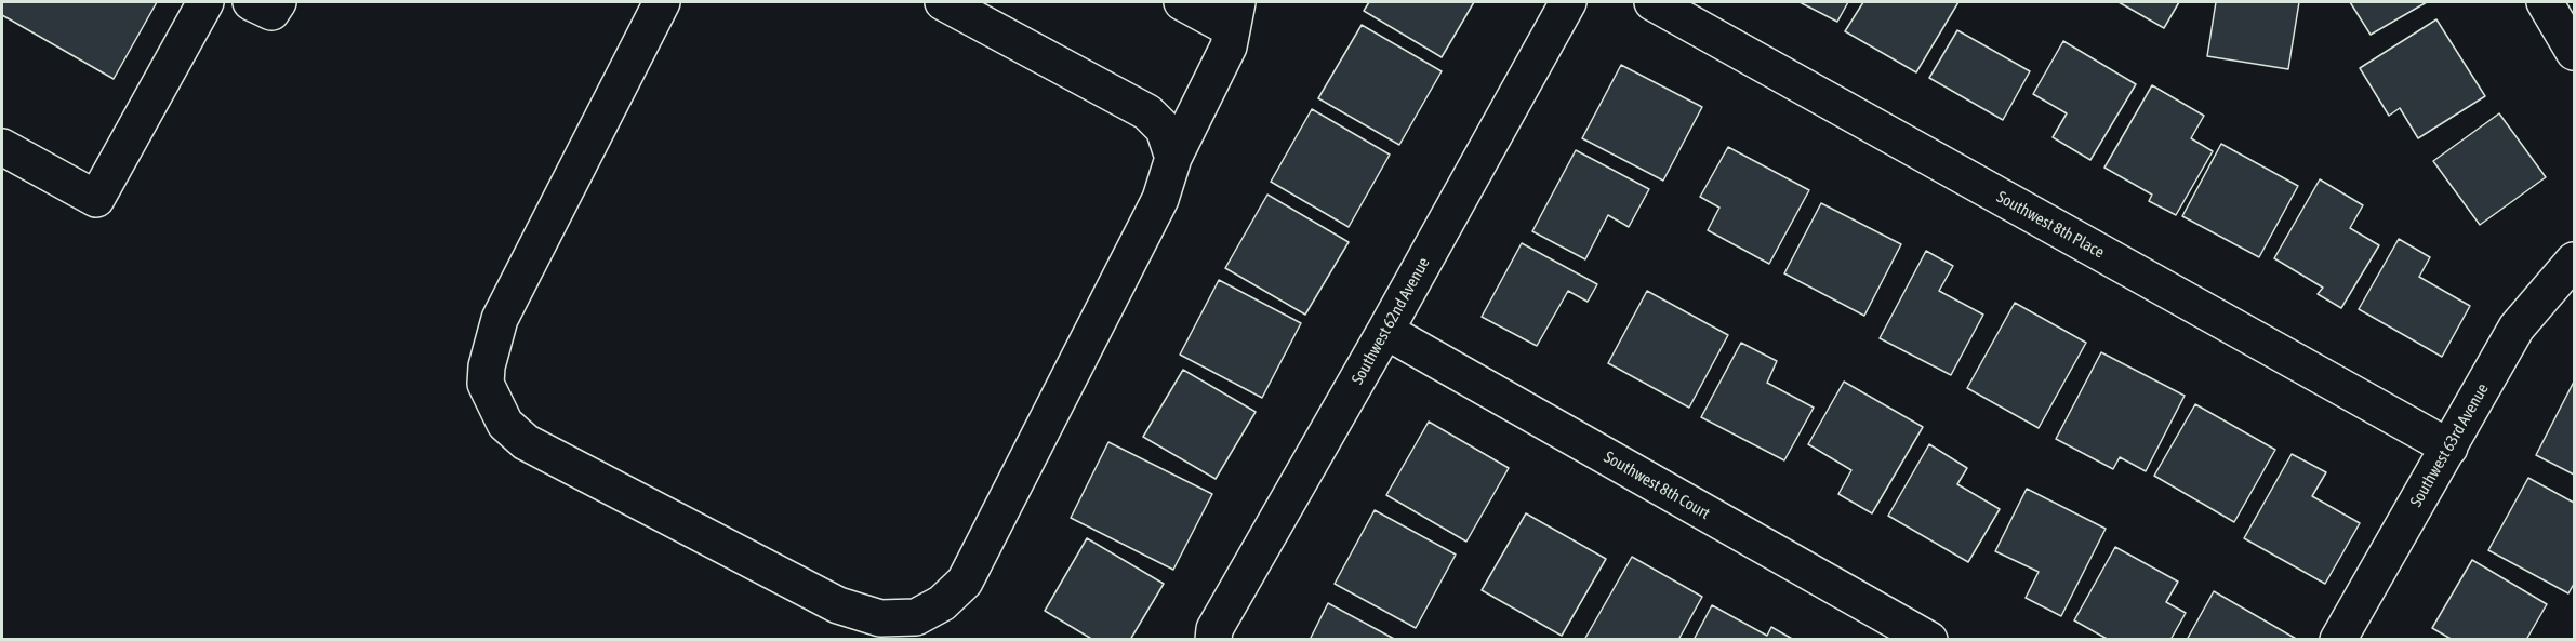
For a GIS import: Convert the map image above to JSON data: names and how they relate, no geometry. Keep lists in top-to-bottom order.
{
  "streets": {
    "street": [
      "Southwest 8th Place",
      "Southwest 62nd Avenue",
      "Southwest 63rd Avenue",
      "Southwest 8th Court"
    ]
  },
  "crossings": [
    ["Southwest 8th Place", "Southwest 63rd Avenue"],
    ["Southwest 62nd Avenue", "Southwest 8th Court"]
  ]
}
